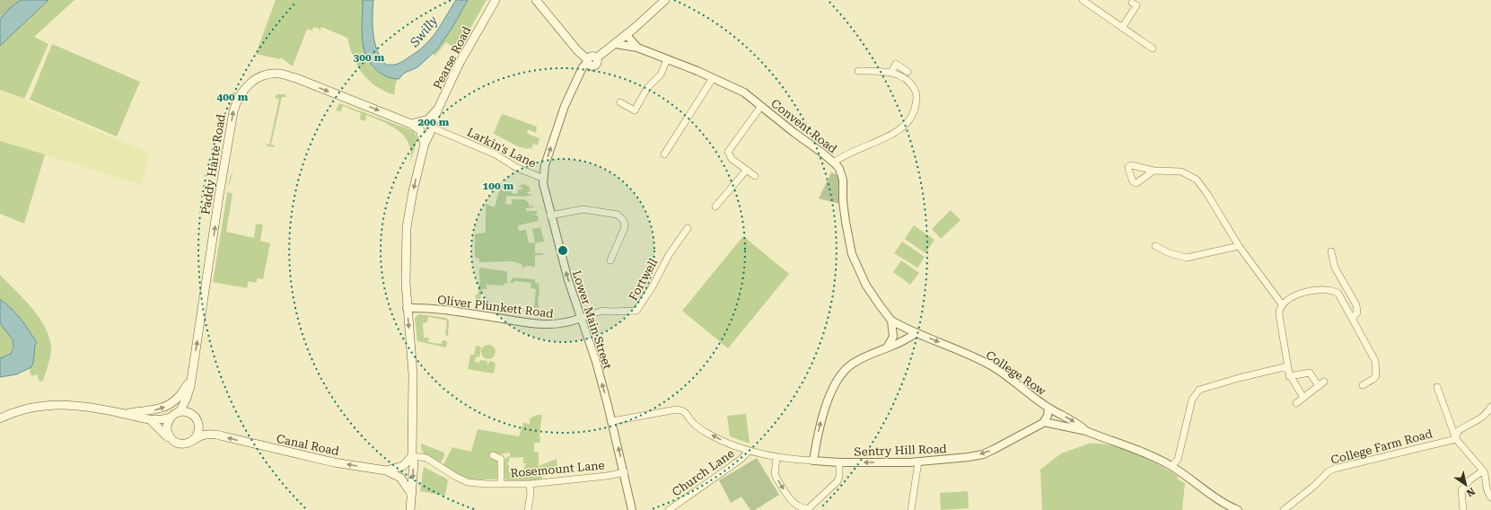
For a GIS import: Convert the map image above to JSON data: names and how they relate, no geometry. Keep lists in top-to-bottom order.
{
  "streets": {
    "main road": ["Pearse Road", "Paddy Harte Road", "Canal Road"],
    "street": [
      "Convent Road",
      "Larkin's Lane",
      "Fortwell",
      "Oliver Plunkett Road",
      "Lower Main Street",
      "College Row",
      "College Farm Road",
      "Sentry Hill Road",
      "Rosemount Lane",
      "Church Lane"
    ]
  },
  "crossings": [
    ["Pearse Road", "Larkin's Lane"],
    ["Pearse Road", "Oliver Plunkett Road"],
    ["Pearse Road", "Canal Road"],
    ["Pearse Road", "Rosemount Lane"],
    ["Convent Road", "College Row"],
    ["Larkin's Lane", "Lower Main Street"],
    ["Paddy Harte Road", "Canal Road"],
    ["Fortwell", "Oliver Plunkett Road"],
    ["Fortwell", "Lower Main Street"],
    ["Oliver Plunkett Road", "Lower Main Street"],
    ["Lower Main Street", "Sentry Hill Road"],
    ["Lower Main Street", "Rosemount Lane"],
    ["College Row", "Sentry Hill Road"],
    ["Sentry Hill Road", "Church Lane"]
  ],
  "one_way": [
    "Pearse Road",
    "Lower Main Street",
    "College Row",
    "Canal Road",
    "Sentry Hill Road"
  ],
  "water": ["Swilly"],
  "north": "bottom right",
  "rings": [
    "300 m",
    "400 m",
    "200 m",
    "100 m"
  ]
}
